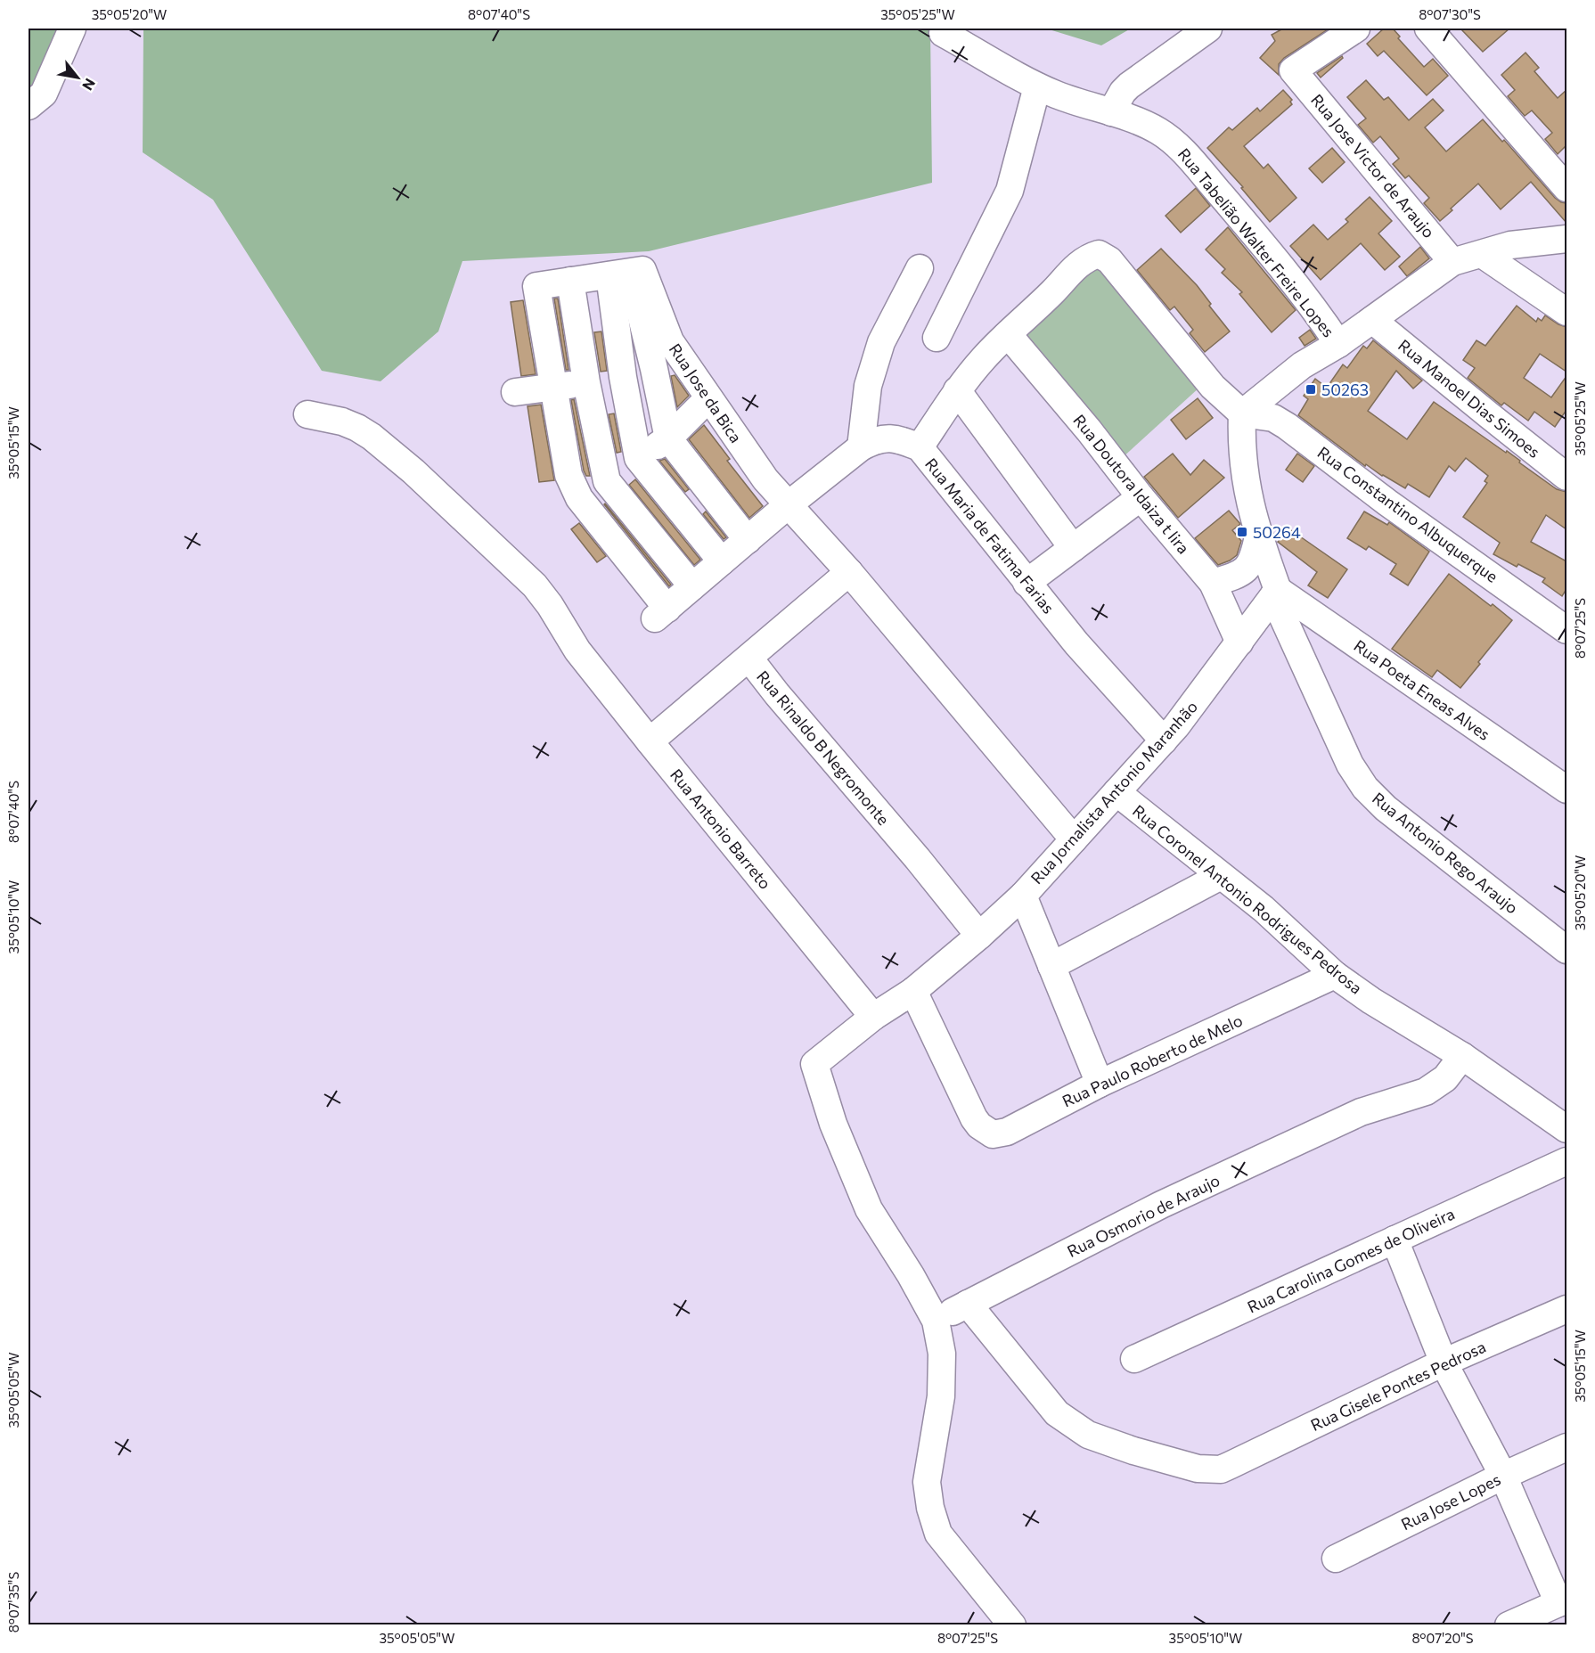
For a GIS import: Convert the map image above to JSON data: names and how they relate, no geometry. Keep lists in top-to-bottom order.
{
  "streets": {
    "street": [
      "Rua Jose Victor de Araujo",
      "Rua Tabelião Walter Freire Lopes",
      "Rua Jose da Bica",
      "Rua Manoel Dias Simoes",
      "Rua Doutora Idaiza t lira",
      "Rua Constantino Albuquerque",
      "Rua Maria de Fatima Farias",
      "Rua Poeta Eneas Alves",
      "Rua Rinaldo B Negromonte",
      "Rua Jornalista Antonio Maranhão",
      "Rua Antonio Barreto",
      "Rua Antonio Rego Araujo",
      "Rua Coronel Antonio Rodrigues Pedrosa",
      "Rua Paulo Roberto de Melo",
      "Rua Osmorio de Araujo",
      "Rua Carolina Gomes de Oliveira",
      "Rua Gisele Pontes Pedrosa",
      "Rua Jose Lopes"
    ]
  },
  "crossings": [
    ["Rua Jose da Bica", "Rua Maria de Fatima Farias"],
    ["Rua Jose da Bica", "Rua Rinaldo B Negromonte"],
    ["Rua Doutora Idaiza t lira", "Rua Jornalista Antonio Maranhão"],
    ["Rua Maria de Fatima Farias", "Rua Jornalista Antonio Maranhão"],
    ["Rua Poeta Eneas Alves", "Rua Jornalista Antonio Maranhão"],
    ["Rua Poeta Eneas Alves", "Rua Antonio Rego Araujo"],
    ["Rua Rinaldo B Negromonte", "Rua Jornalista Antonio Maranhão"],
    ["Rua Jornalista Antonio Maranhão", "Rua Antonio Barreto"],
    ["Rua Jornalista Antonio Maranhão", "Rua Antonio Rego Araujo"],
    ["Rua Jornalista Antonio Maranhão", "Rua Coronel Antonio Rodrigues Pedrosa"],
    ["Rua Jornalista Antonio Maranhão", "Rua Paulo Roberto de Melo"],
    ["Rua Jornalista Antonio Maranhão", "Rua Osmorio de Araujo"],
    ["Rua Coronel Antonio Rodrigues Pedrosa", "Rua Paulo Roberto de Melo"],
    ["Rua Coronel Antonio Rodrigues Pedrosa", "Rua Osmorio de Araujo"],
    ["Rua Osmorio de Araujo", "Rua Gisele Pontes Pedrosa"]
  ],
  "places": {
    "transit": ["50263", "50264"]
  },
  "north": "bottom right",
  "coordinates": [
    "35°05'20\"W",
    "8°07'40\"S",
    "35°05'25\"W",
    "8°07'30\"S",
    "35°05'15\"W",
    "8°07'25\"S",
    "35°05'10\"W",
    "35°05'05\"W",
    "8°07'35\"S",
    "8°07'20\"S"
  ]
}
